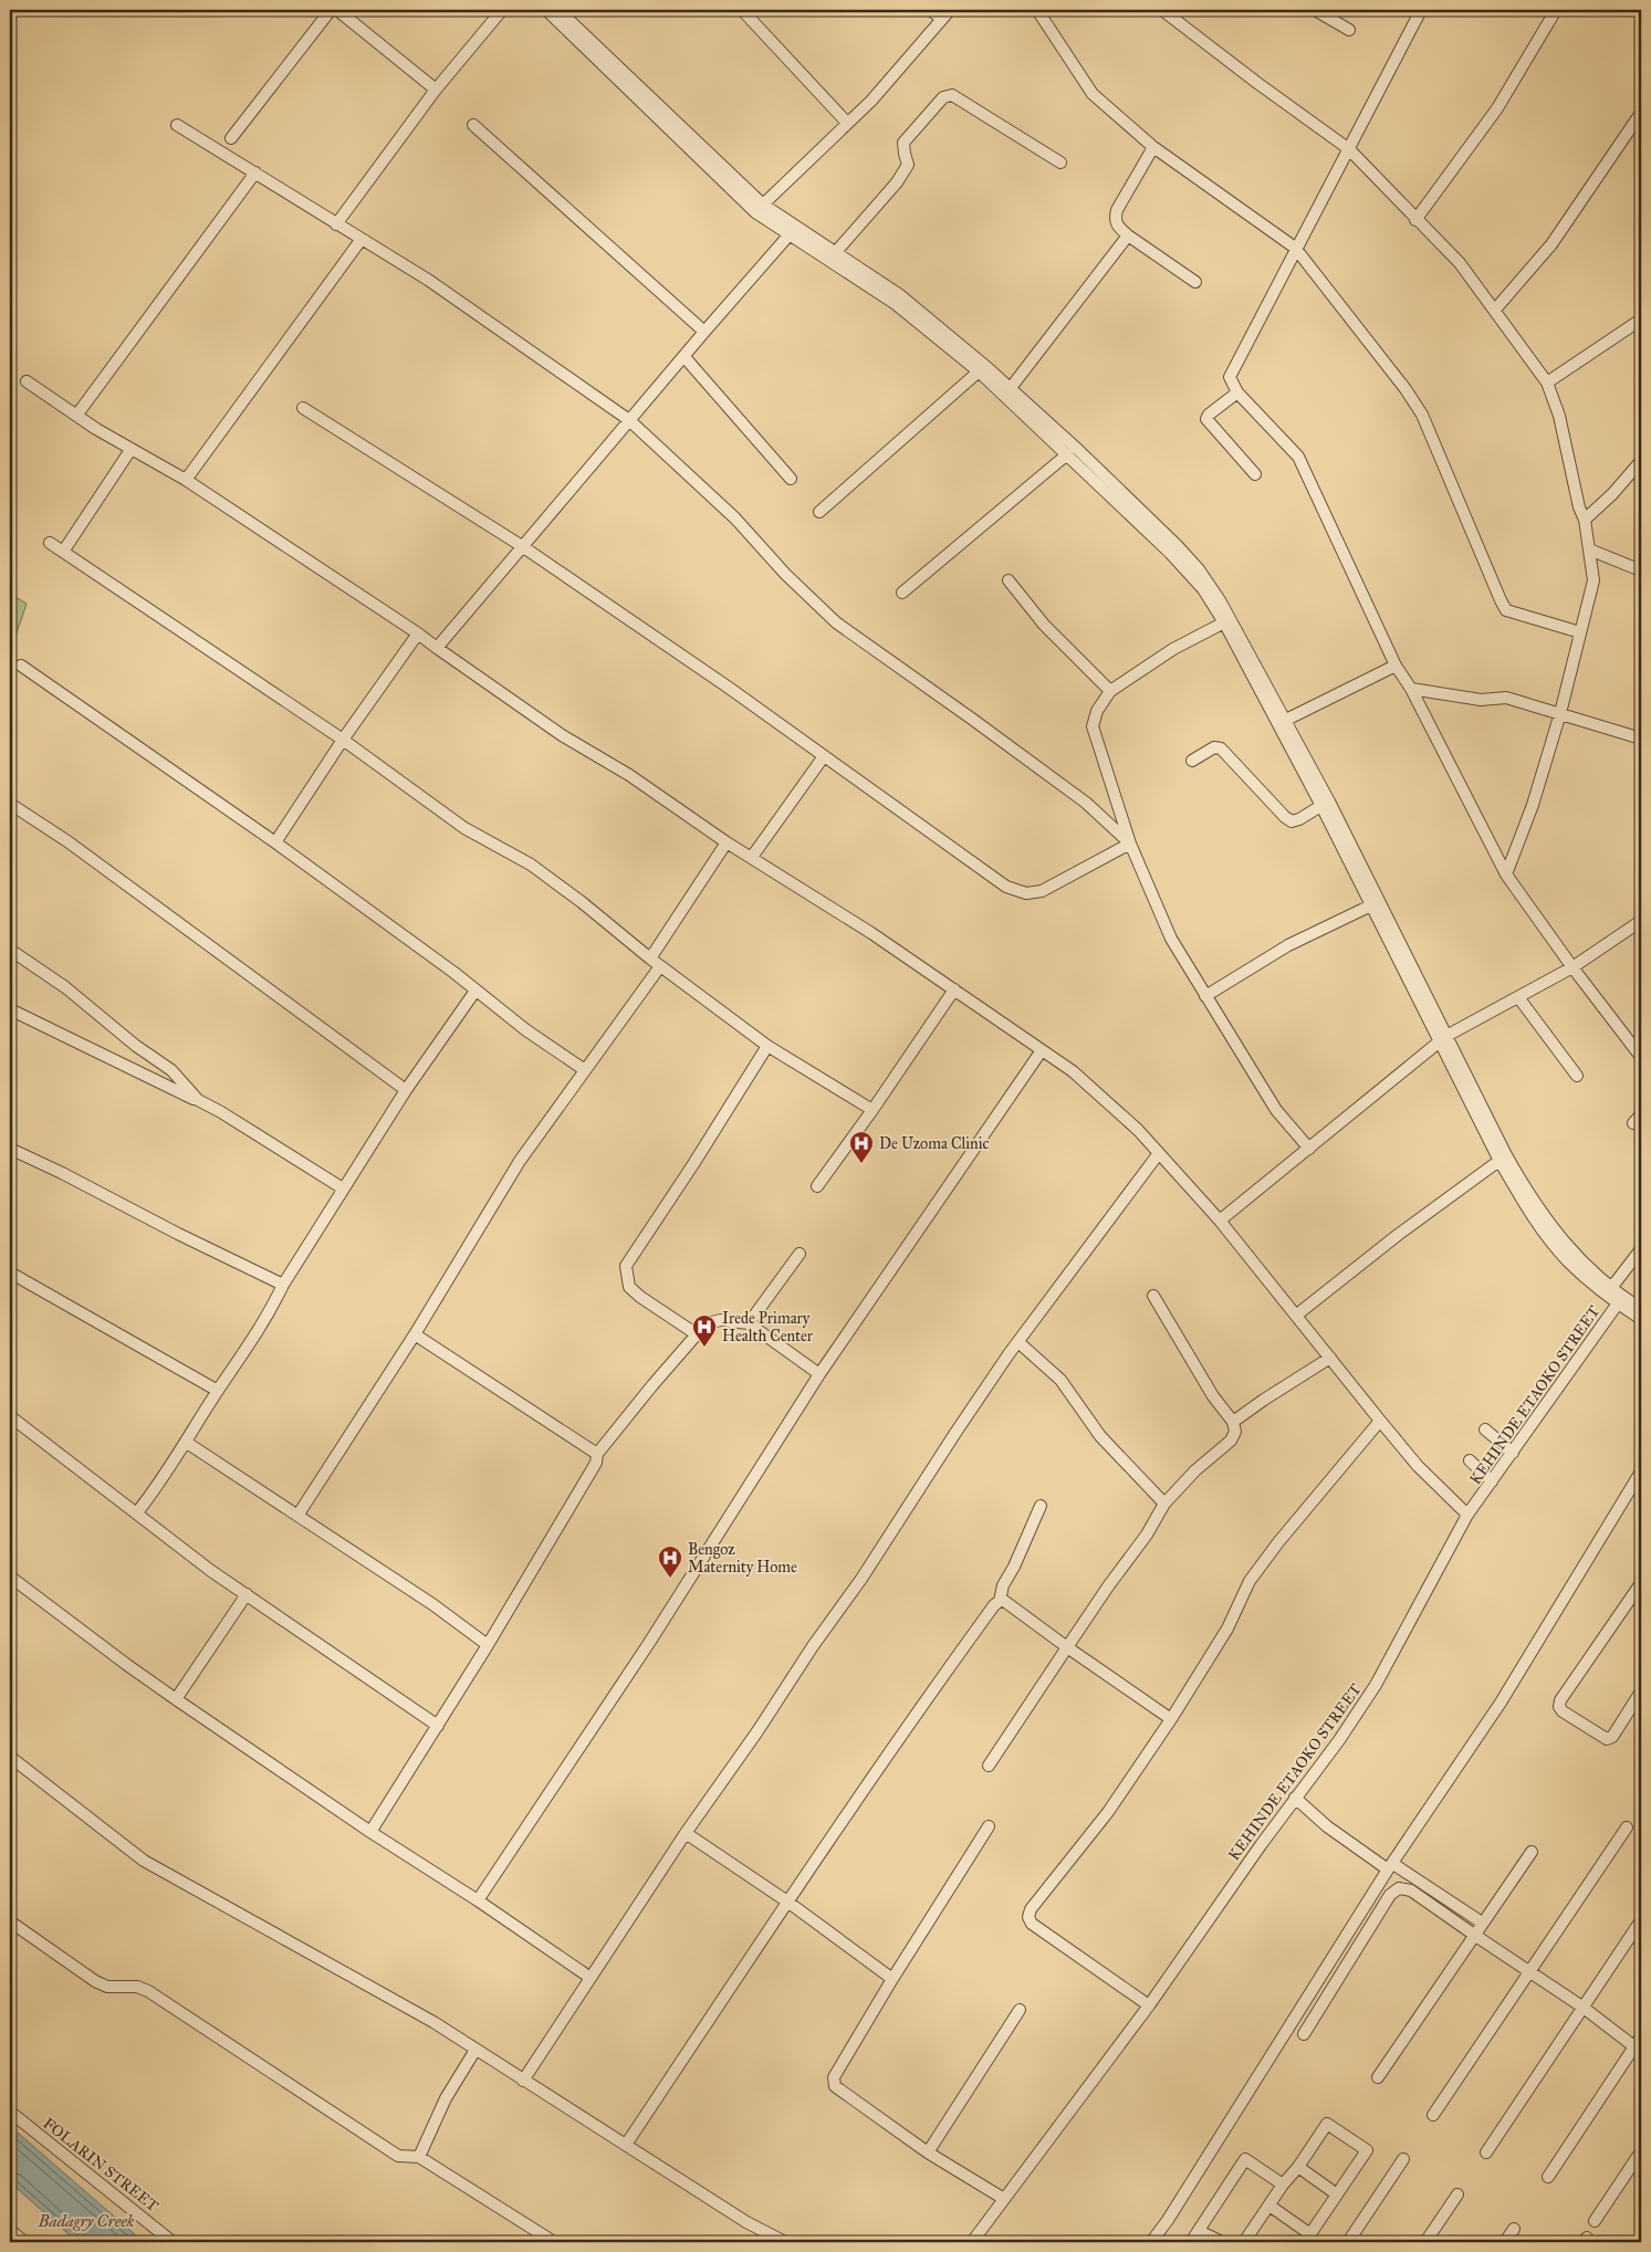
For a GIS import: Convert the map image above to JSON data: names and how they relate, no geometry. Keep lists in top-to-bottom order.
{
  "streets": {
    "street": ["KEHINDE ETAOKO STREET", "FOLARIN STREET"]
  },
  "water": ["Badagry Creek"],
  "places": {
    "hospital": ["De Uzoma Clinic", "Irede Primary Health Center", "Bengoz Maternity Home"]
  }
}
